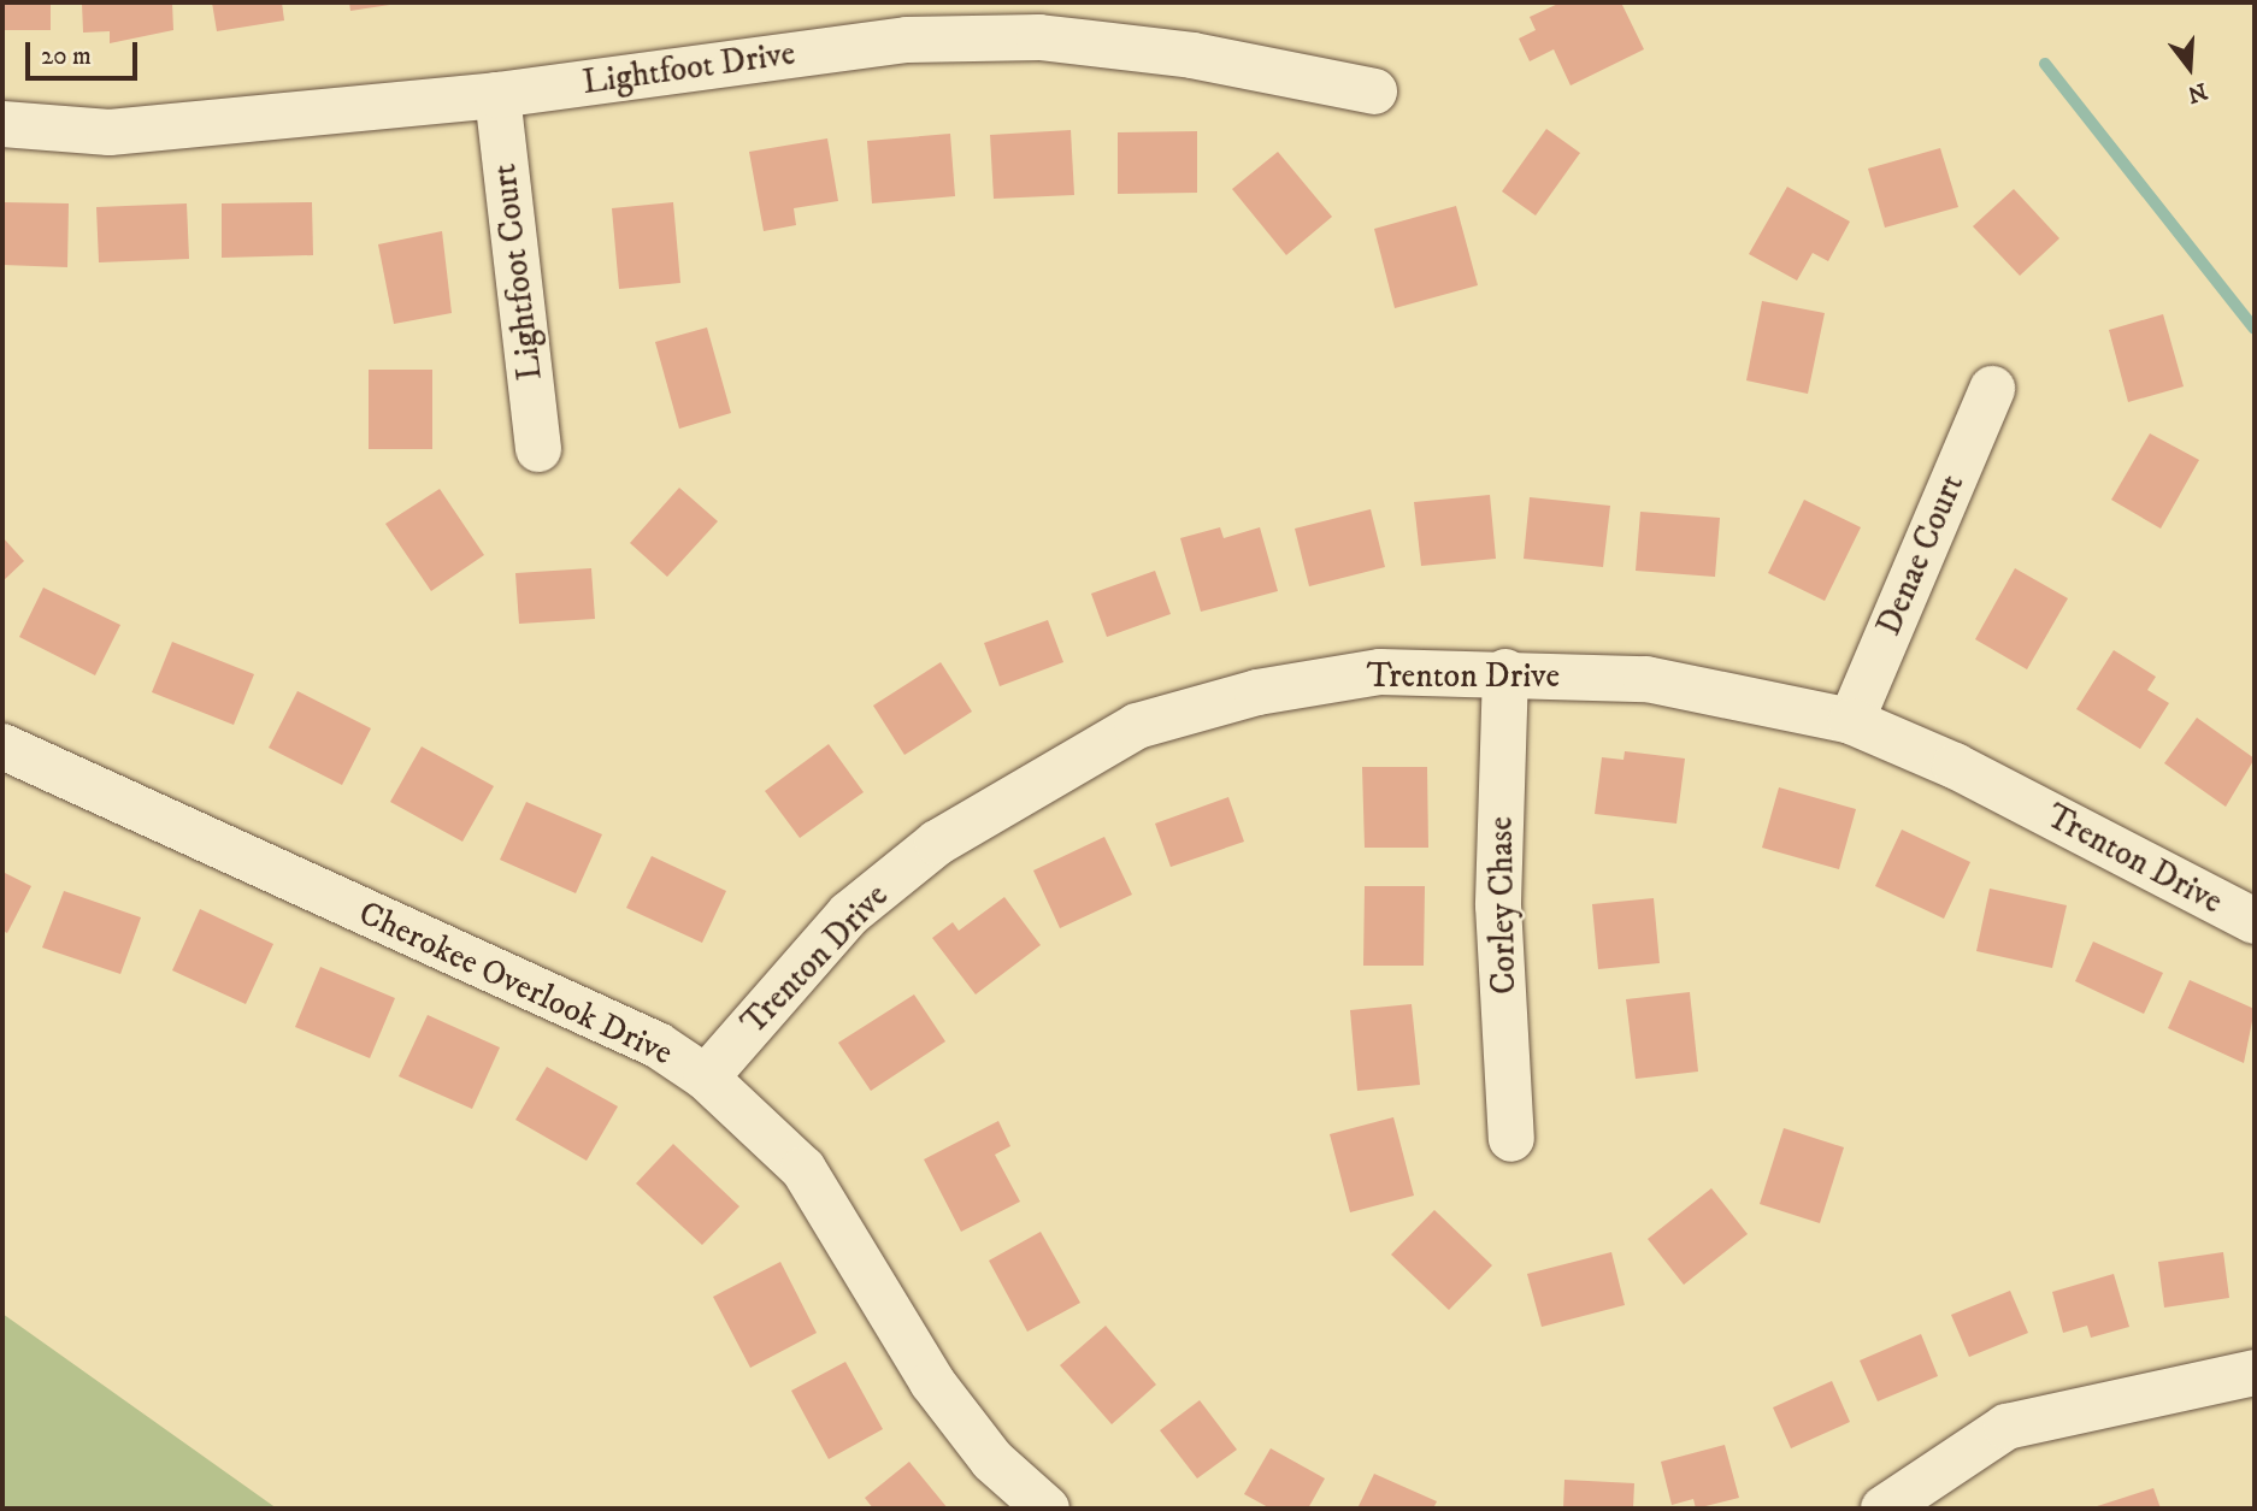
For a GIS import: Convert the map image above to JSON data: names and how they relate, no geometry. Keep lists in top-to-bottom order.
{
  "streets": {
    "street": [
      "Lightfoot Drive",
      "Lightfoot Court",
      "Denae Court",
      "Trenton Drive",
      "Corley Chase",
      "Cherokee Overlook Drive"
    ]
  },
  "crossings": [
    ["Lightfoot Drive", "Lightfoot Court"],
    ["Denae Court", "Trenton Drive"],
    ["Trenton Drive", "Corley Chase"],
    ["Trenton Drive", "Cherokee Overlook Drive"]
  ],
  "scale_bar": "20 m",
  "north": "bottom"
}
